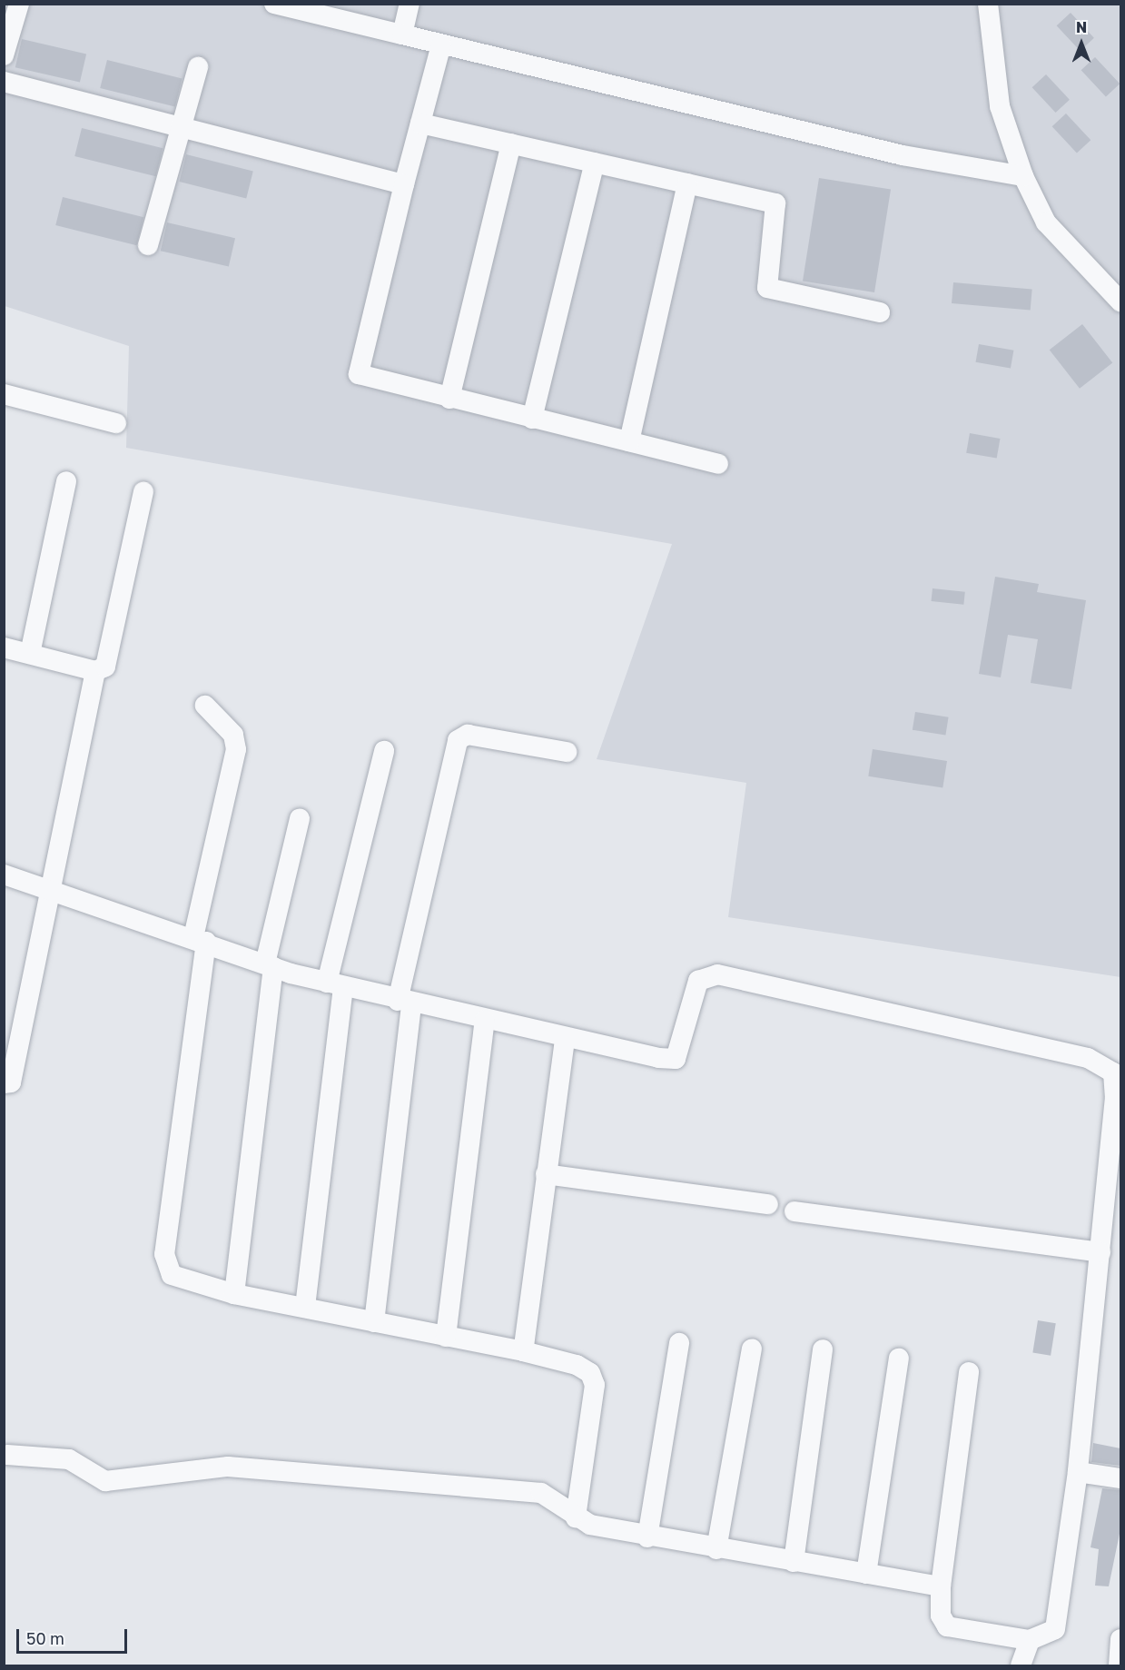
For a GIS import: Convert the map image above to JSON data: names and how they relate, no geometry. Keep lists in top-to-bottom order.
{
  "scale_bar": "50 m",
  "north": "top"
}
